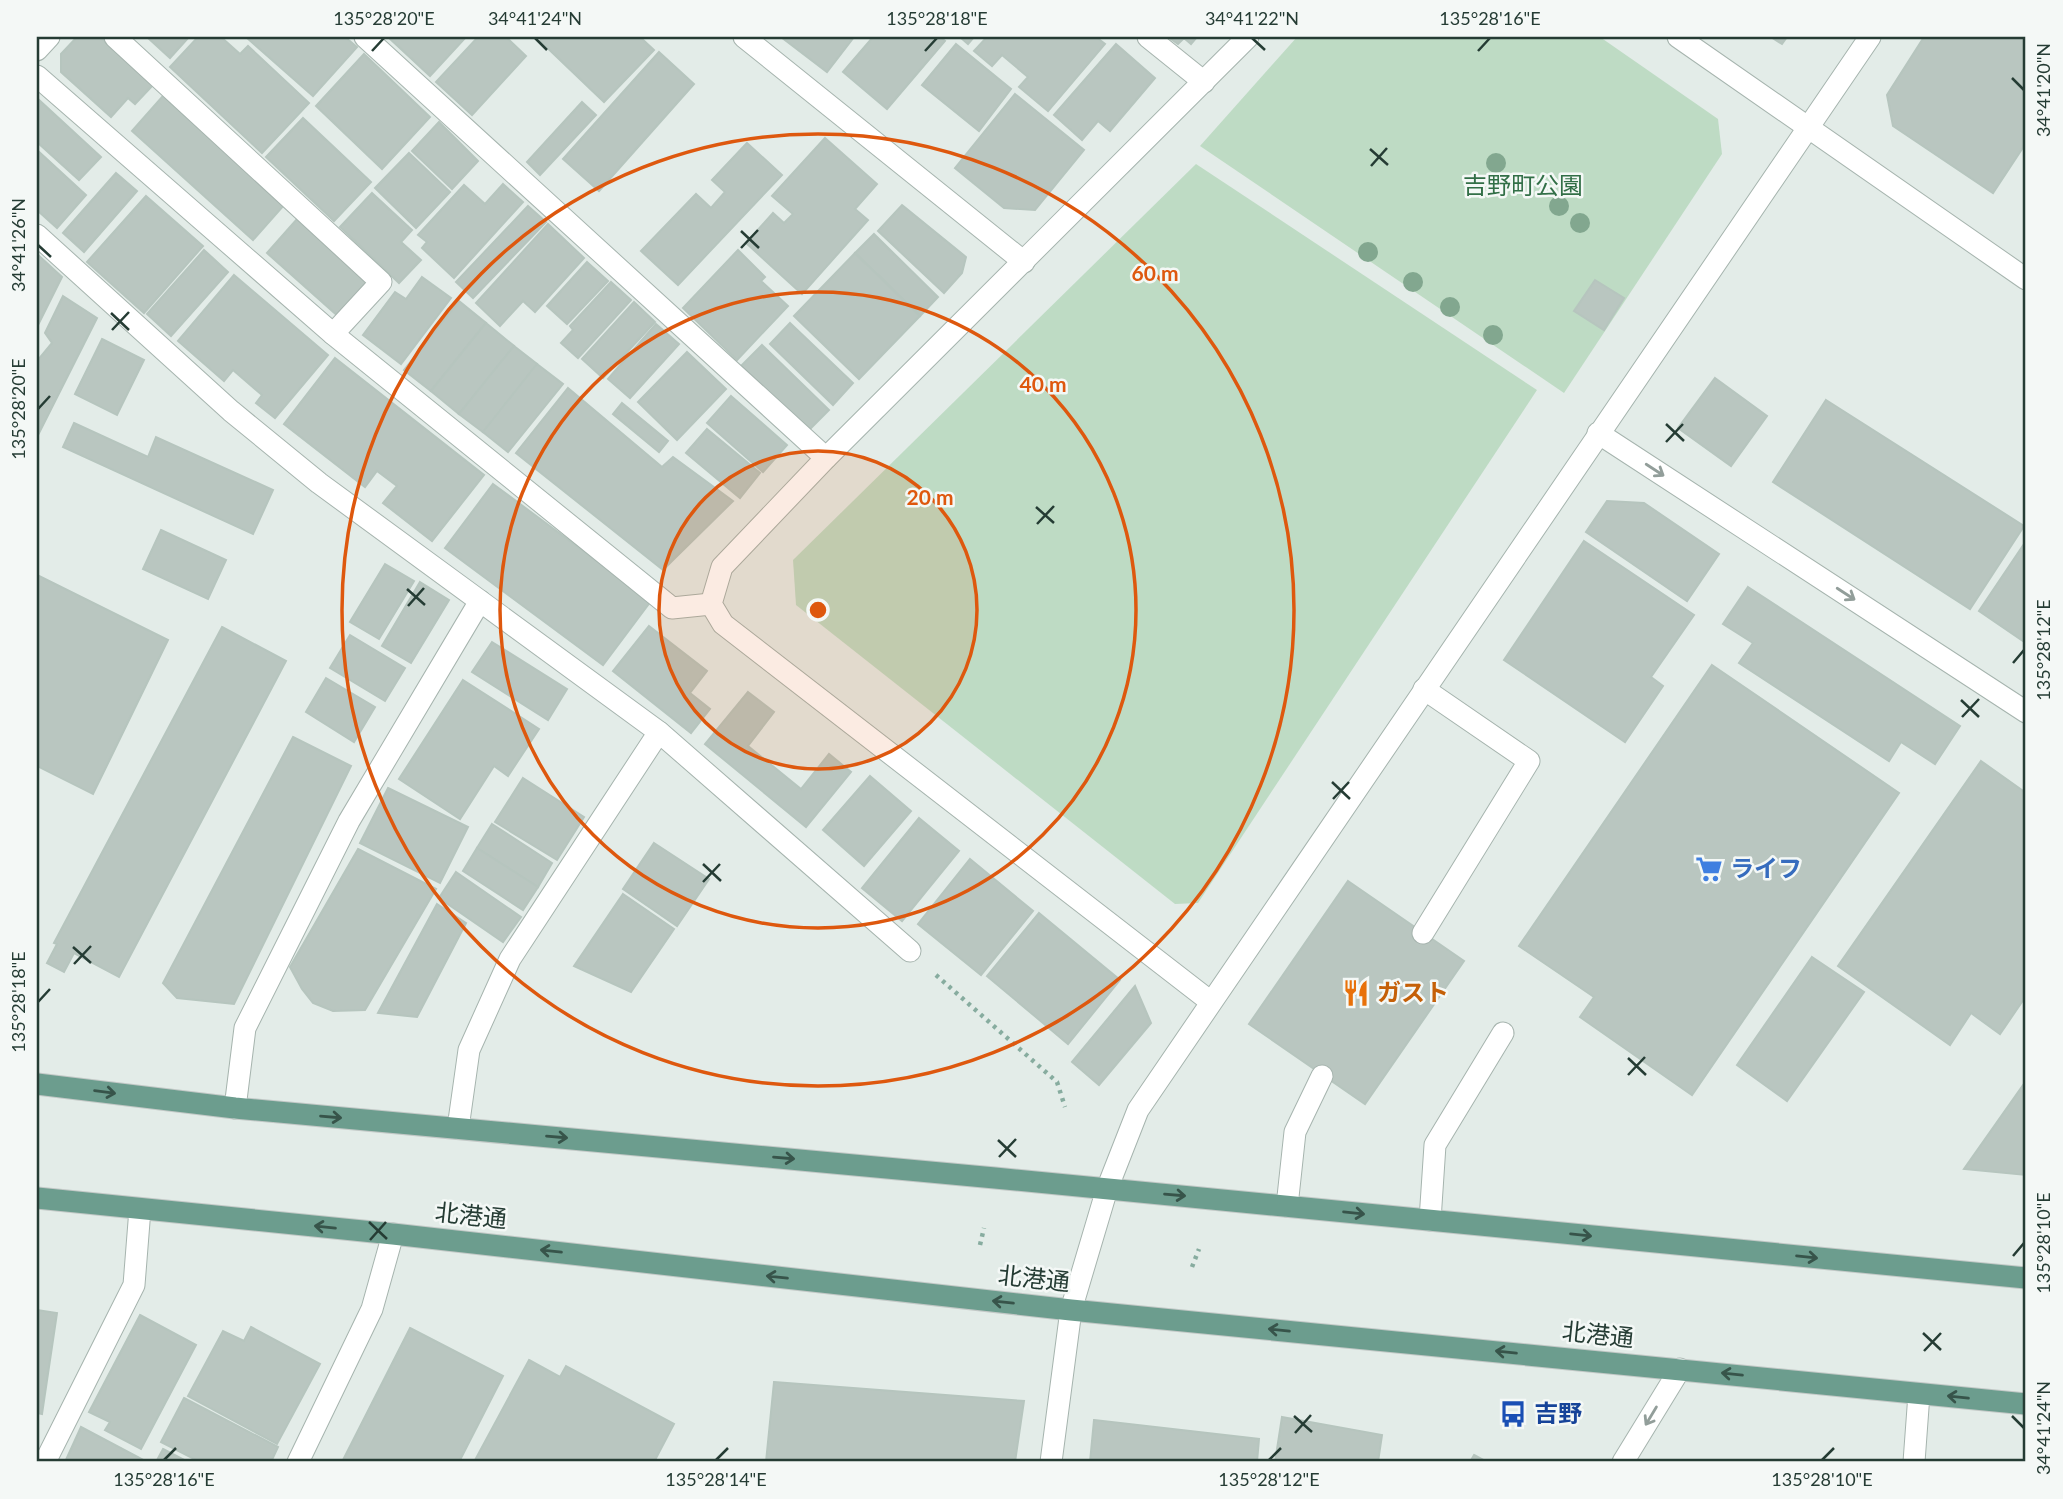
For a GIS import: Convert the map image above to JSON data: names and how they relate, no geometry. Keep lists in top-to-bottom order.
{
  "streets": {
    "main road": ["北港通"]
  },
  "parks": ["吉野町公園"],
  "places": {
    "supermarket": ["ライフ"],
    "restaurant": ["ガスト"],
    "bus stop": ["吉野"]
  },
  "coordinates": [
    "135°28'20\"E",
    "34°41'24\"N",
    "135°28'18\"E",
    "34°41'22\"N",
    "135°28'16\"E",
    "34°41'20\"N",
    "34°41'26\"N",
    "135°28'12\"E",
    "135°28'10\"E",
    "135°28'14\"E"
  ],
  "rings": ["60 m", "40 m", "20 m"]
}
